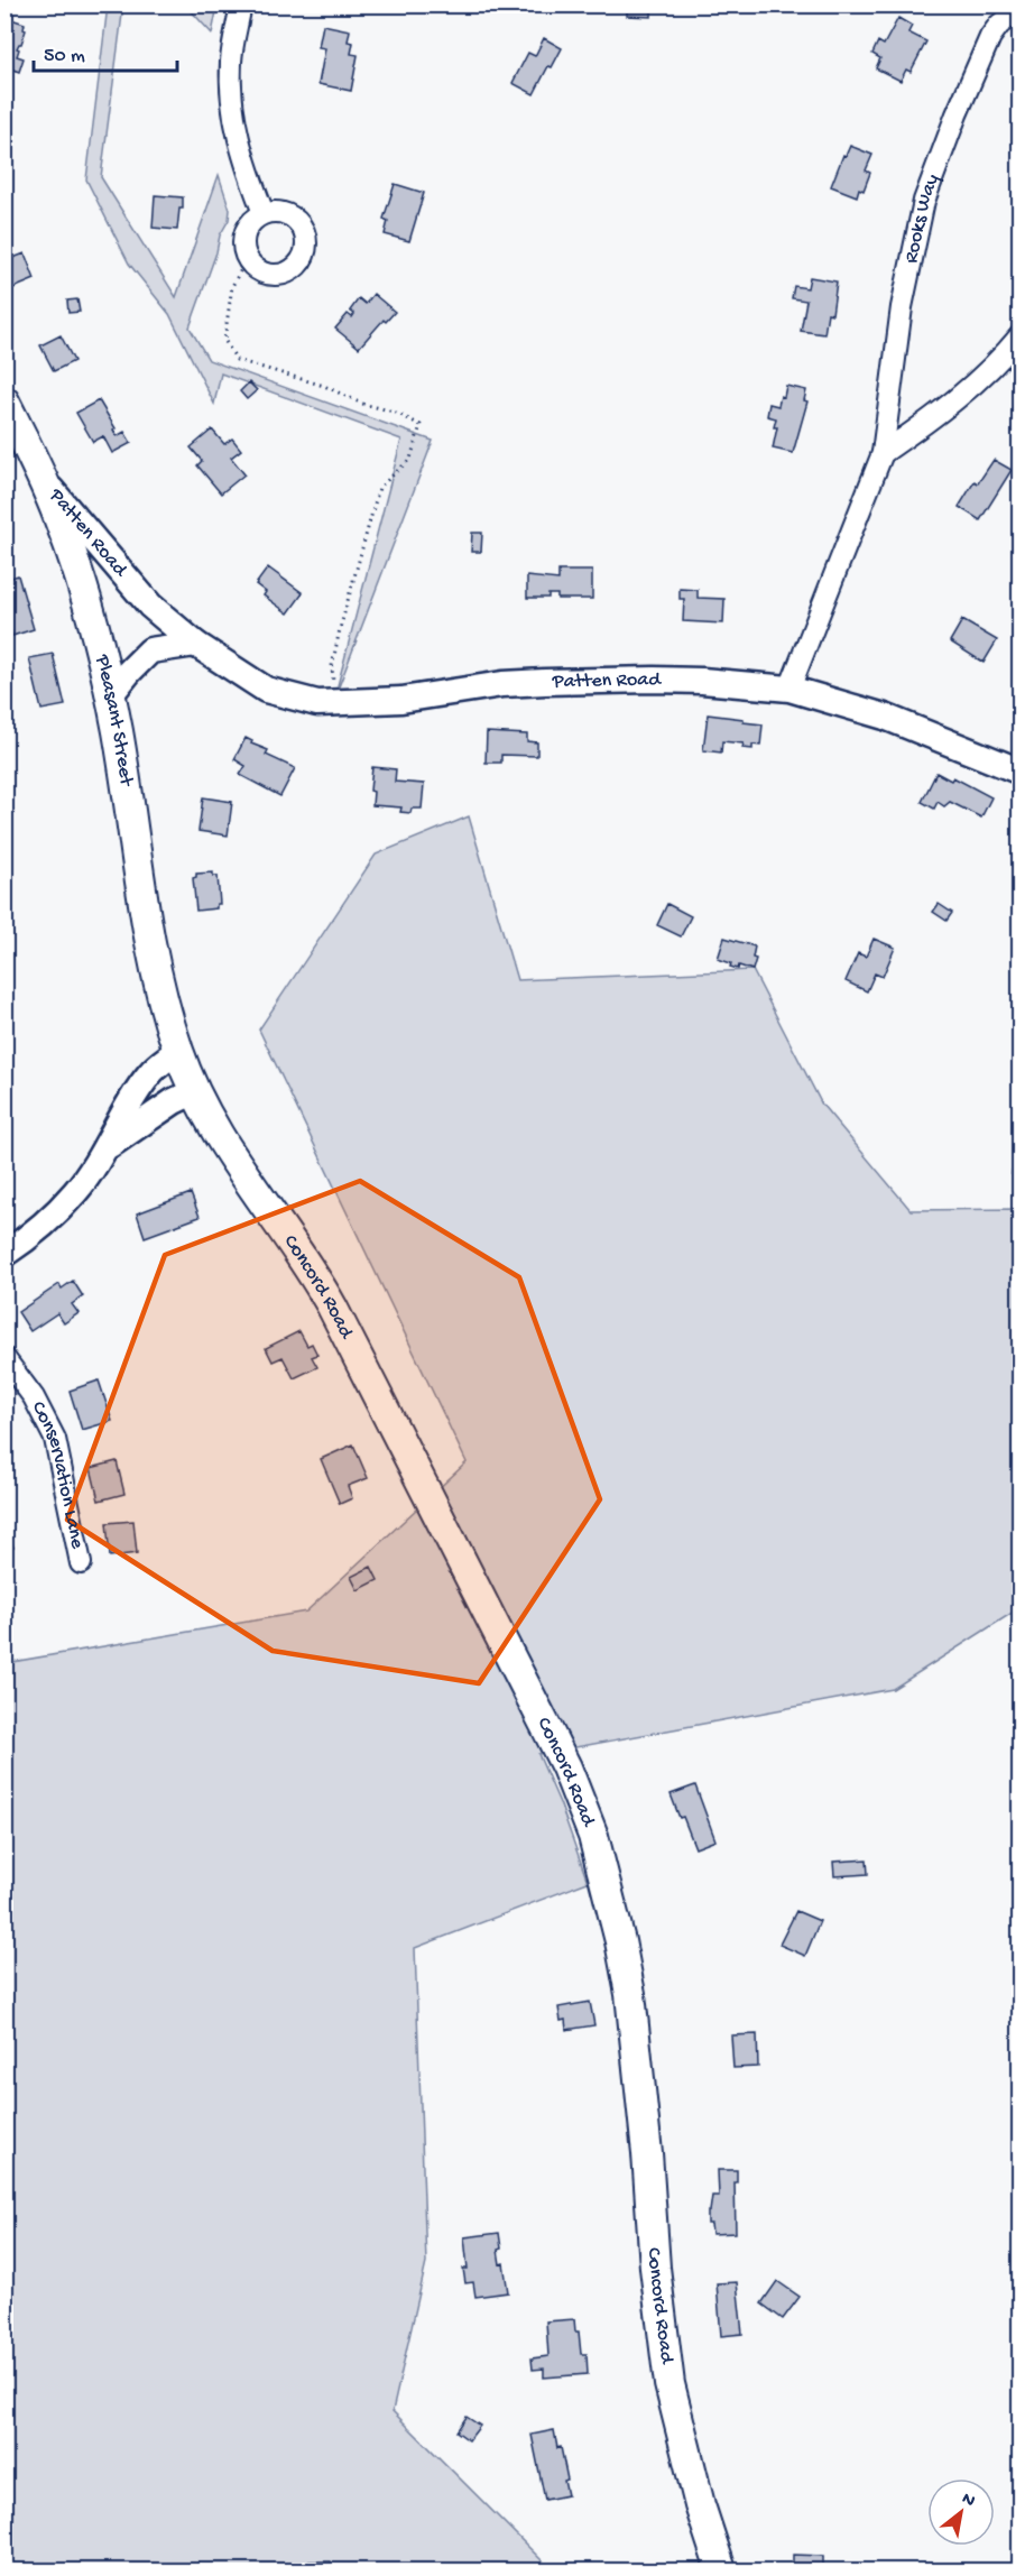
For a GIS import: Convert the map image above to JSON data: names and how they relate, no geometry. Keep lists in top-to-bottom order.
{
  "streets": {
    "main road": ["Pleasant Street", "Concord Road"],
    "street": ["Rooks Way", "Patten Road", "Conservation Lane"]
  },
  "crossings": [
    ["Rooks Way", "Patten Road"],
    ["Patten Road", "Pleasant Street"],
    ["Pleasant Street", "Concord Road"]
  ],
  "scale_bar": "50 m",
  "north": "top right"
}
